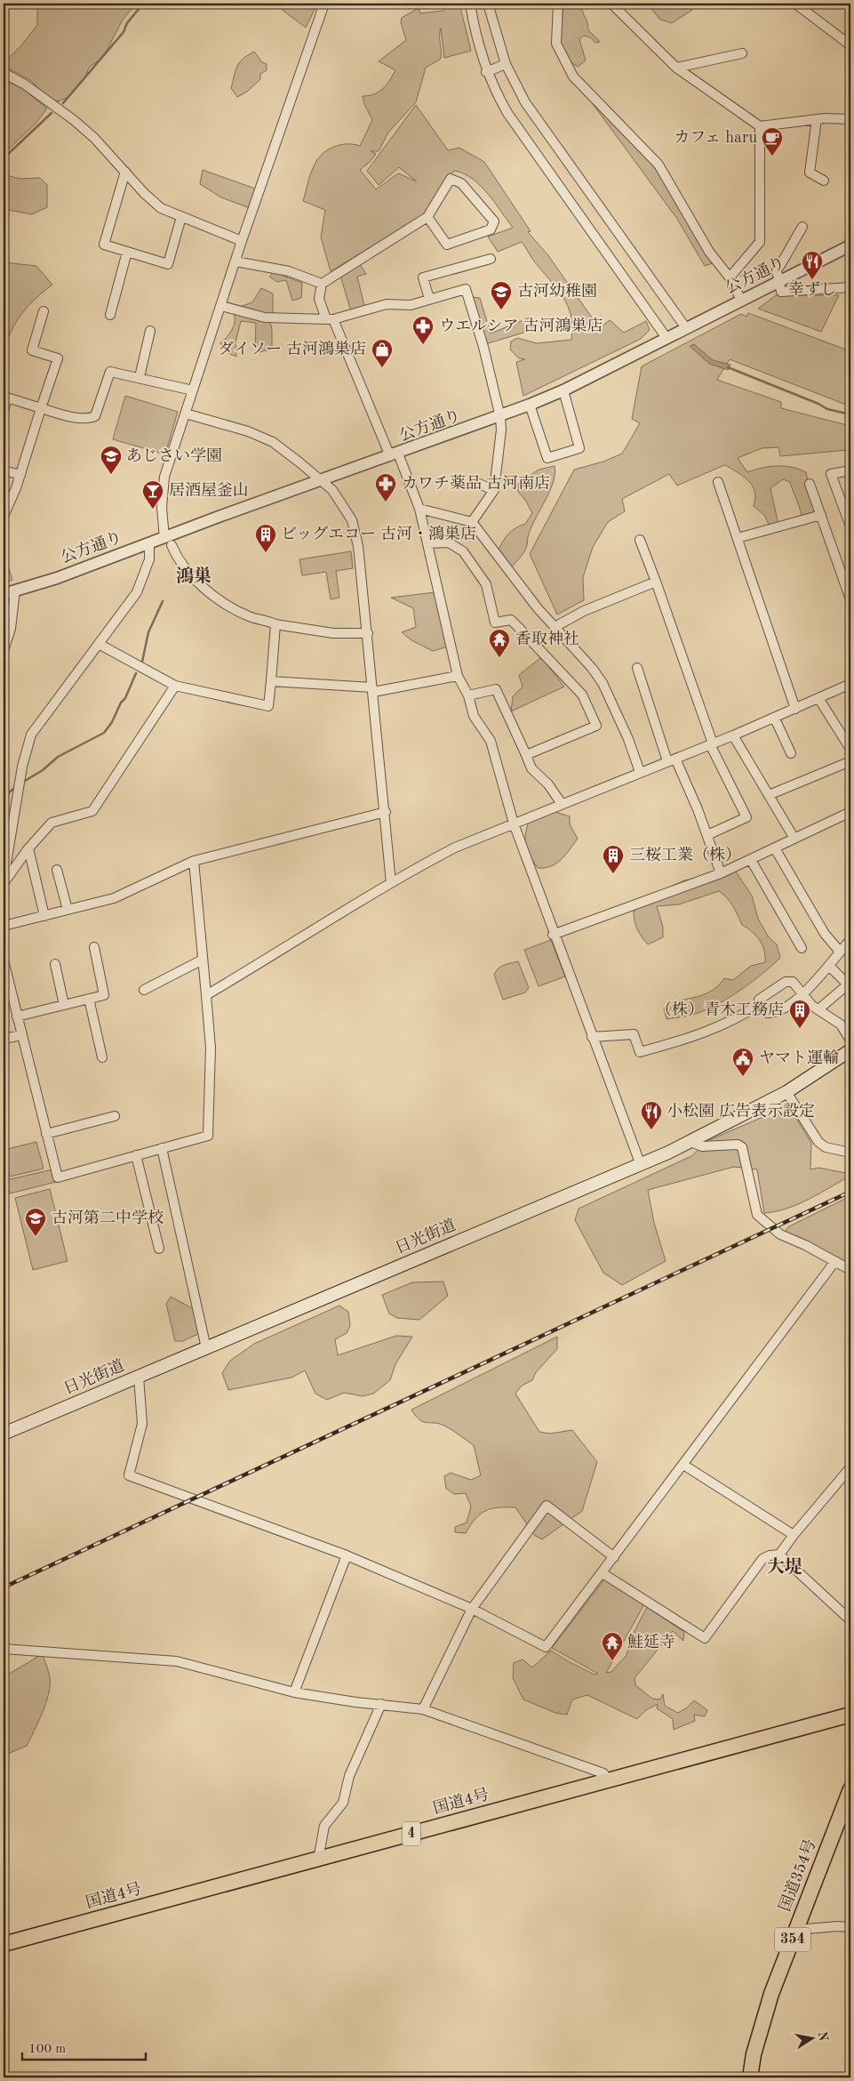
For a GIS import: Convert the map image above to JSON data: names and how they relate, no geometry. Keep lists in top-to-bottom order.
{
  "streets": {
    "highway": [
      "国道4号",
      "4",
      "国道354号",
      "354"
    ],
    "main road": ["日光街道"],
    "street": ["公方通り"]
  },
  "districts": ["鴻巣", "大堤"],
  "places": {
    "cafe": ["カフェ haru"],
    "restaurant": ["幸ずし", "小松園 広告表示設定"],
    "school or university": ["古河幼稚園", "あじさい学園", "古河第二中学校"],
    "pharmacy": ["ウエルシア 古河鴻巣店", "カワチ薬品 古河南店"],
    "shop": ["ダイソー 古河鴻巣店"],
    "bar": ["居酒屋釜山"],
    "building": ["ビッグエコー 古河・鴻巣店", "三桜工業（株）", "（株）青木工務店"],
    "temple": ["香取神社", "鮭延寺"],
    "public building": ["ヤマト運輸"]
  },
  "scale_bar": "100 m",
  "north": "right"
}
